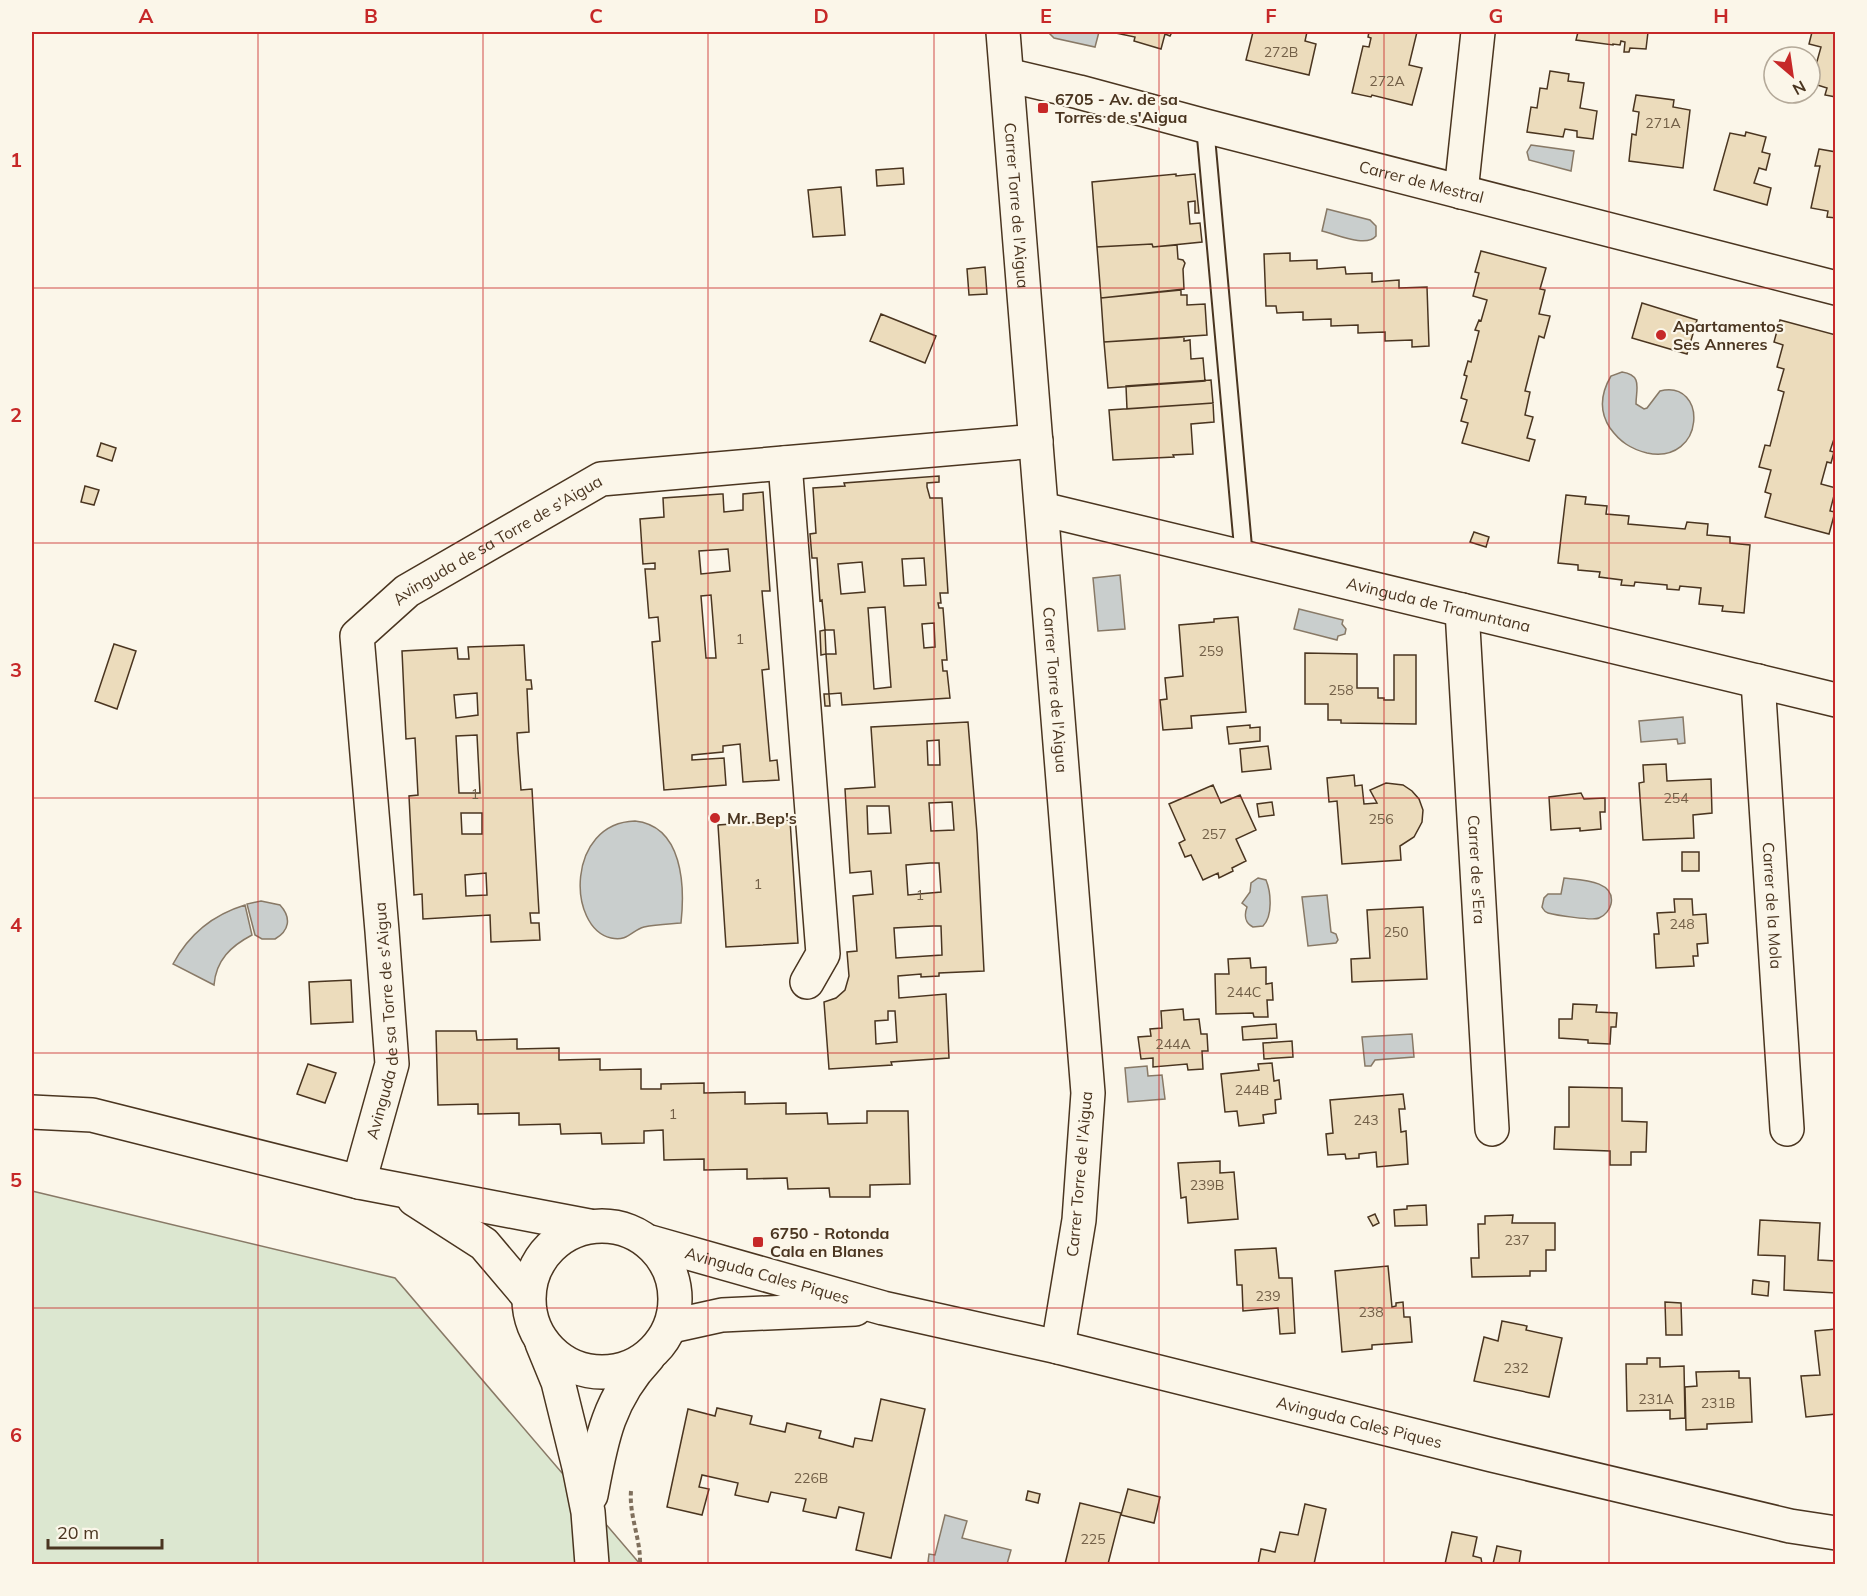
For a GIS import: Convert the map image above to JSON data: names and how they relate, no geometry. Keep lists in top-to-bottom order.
{
  "streets": {
    "street": [
      "Carrer de Mestral",
      "Carrer Torre de l'Aigua",
      "Avinguda de sa Torre de s'Aigua",
      "Avinguda de Tramuntana",
      "Carrer de s'Era",
      "Carrer de la Mola",
      "Avinguda Cales Piques"
    ]
  },
  "crossings": [
    ["Carrer de Mestral", "Carrer Torre de l'Aigua"],
    ["Carrer Torre de l'Aigua", "Avinguda de Tramuntana"],
    ["Carrer Torre de l'Aigua", "Avinguda Cales Piques"],
    ["Avinguda de Tramuntana", "Carrer de s'Era"],
    ["Avinguda de Tramuntana", "Carrer de la Mola"]
  ],
  "places": {
    "transit": ["6705 - Av. de sa Torres de s'Aigua", "6750 - Rotonda Cala en Blanes"],
    "other": ["Apartamentos Ses Anneres", "Mr. Bep's"]
  },
  "house_numbers": [
    "272B",
    "272A",
    "271A",
    "1",
    "259",
    "258",
    "1",
    "254",
    "256",
    "257",
    "1",
    "1",
    "248",
    "250",
    "244C",
    "244A",
    "244B",
    "1",
    "243",
    "239B",
    "237",
    "239",
    "238",
    "232",
    "231A",
    "231B",
    "226B",
    "225"
  ],
  "scale_bar": "20 m",
  "north": "bottom right",
  "grid": {
    "columns": [
      "A",
      "B",
      "C",
      "D",
      "E",
      "F",
      "G",
      "H"
    ],
    "rows": [
      "1",
      "2",
      "3",
      "4",
      "5",
      "6"
    ]
  }
}
